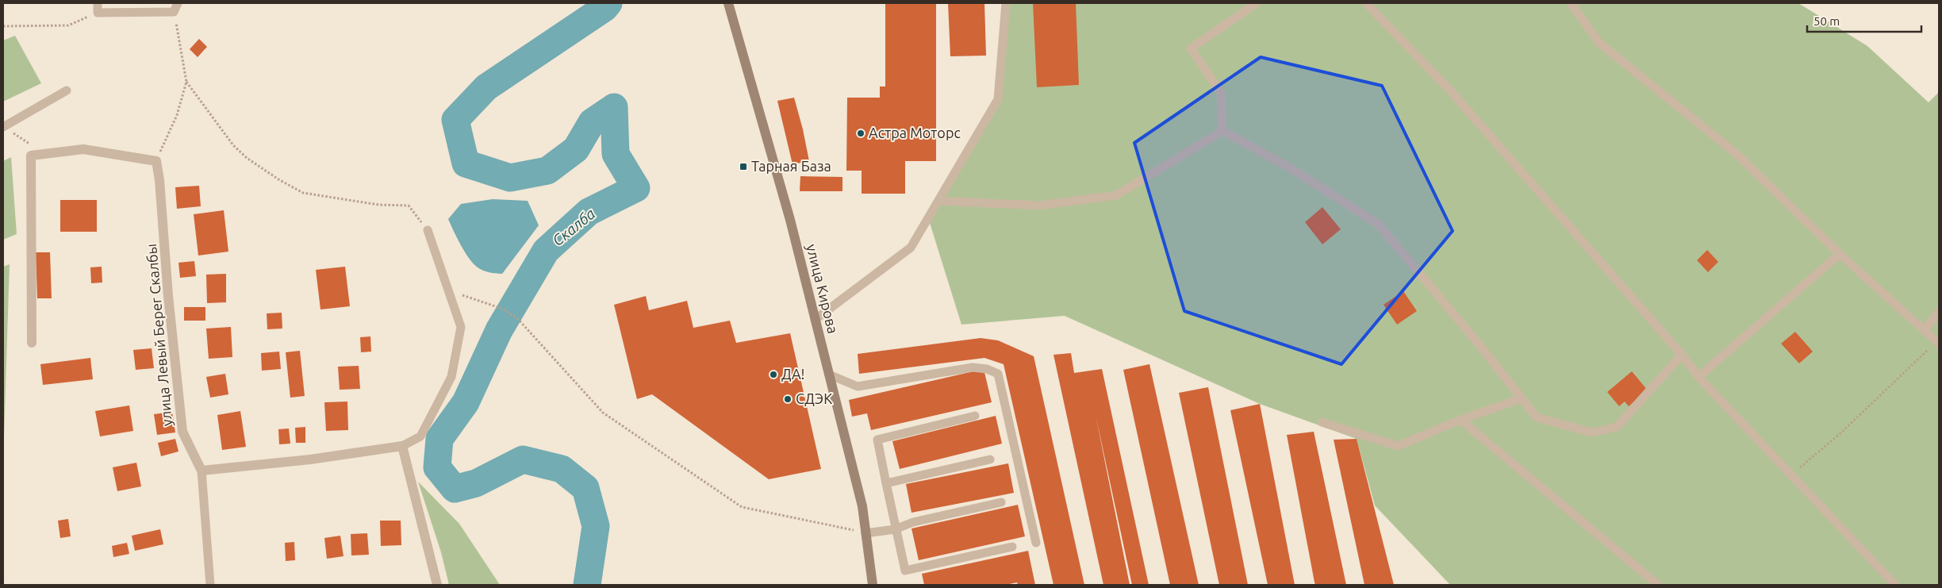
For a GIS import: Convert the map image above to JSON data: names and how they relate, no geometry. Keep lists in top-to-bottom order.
{
  "streets": {
    "street": ["улица Кирова", "улица Левый Берег Скалбы"]
  },
  "water": ["Скалба"],
  "places": {
    "other": ["Астра Моторс", "ДА!", "СДЭК"],
    "transit": ["Тарная База"]
  },
  "scale_bar": "50 m"
}
